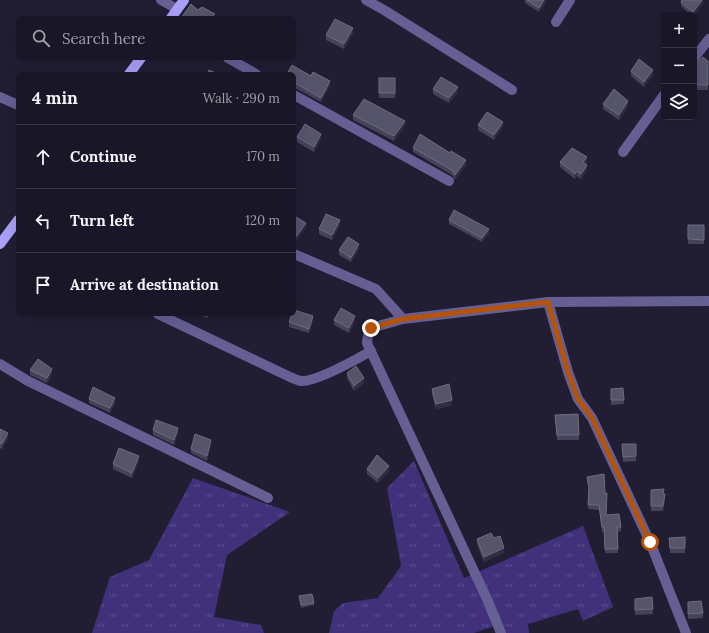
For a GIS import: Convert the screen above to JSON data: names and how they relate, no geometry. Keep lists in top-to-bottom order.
{
  "page": {
    "map_buttons": ["+", "−"],
    "search": "Search here",
    "heading": ["4 min", "Walk · 290 m"],
    "list": [
      ["Continue", "170 m"],
      ["Turn left", "120 m"],
      "Arrive at destination"
    ]
  }
}
